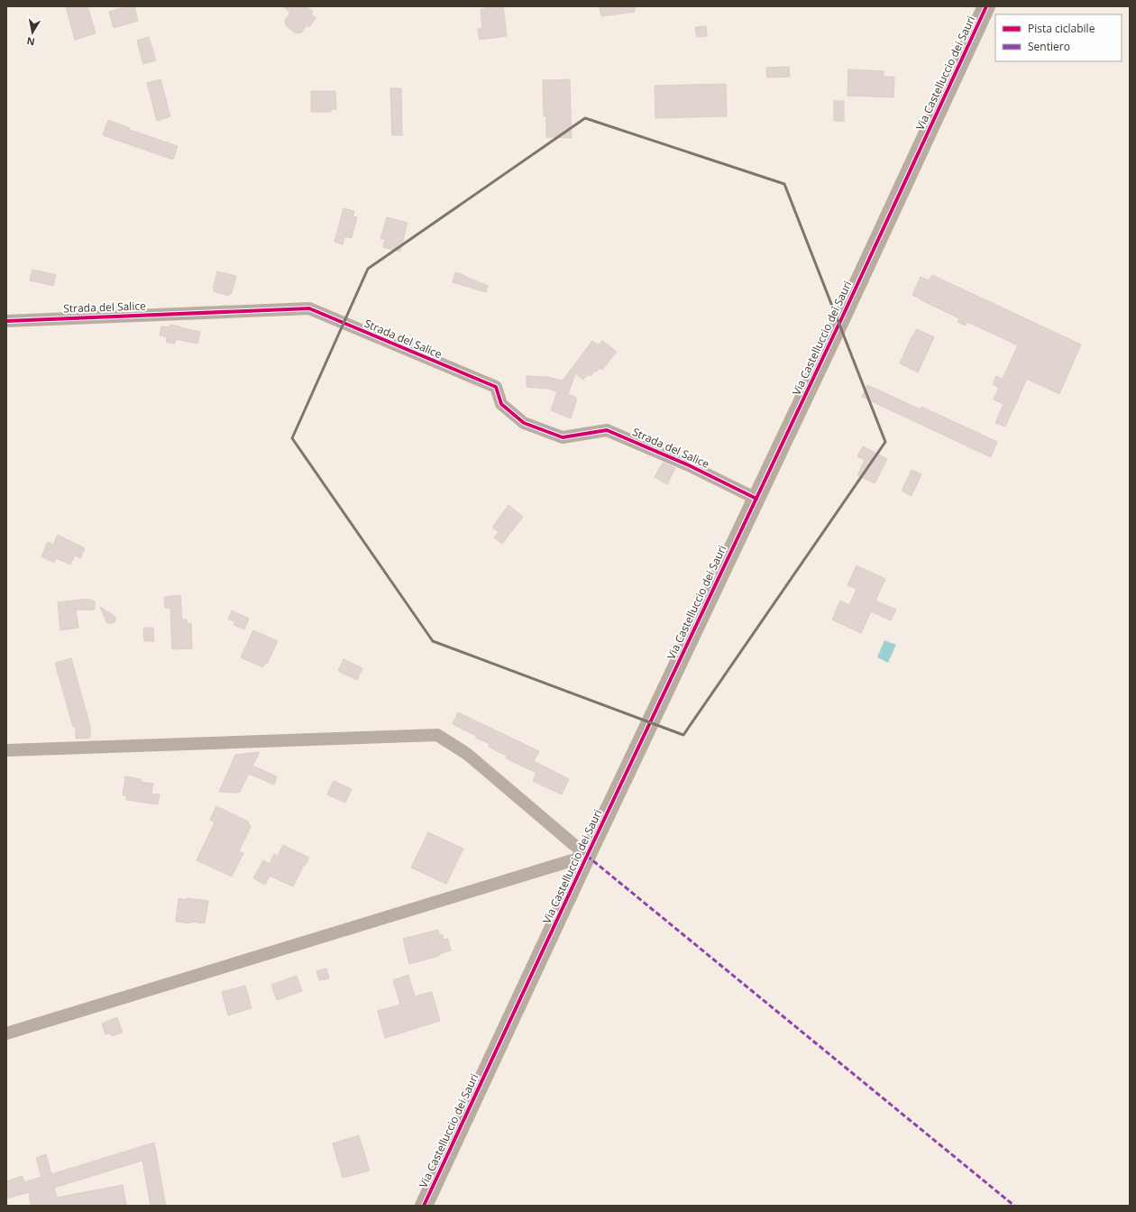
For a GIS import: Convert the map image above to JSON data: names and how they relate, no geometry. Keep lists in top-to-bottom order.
{
  "streets": {
    "street": ["Via Castelluccio dei Sauri", "Strada del Salice"]
  },
  "crossings": [
    ["Via Castelluccio dei Sauri", "Strada del Salice"]
  ],
  "legend": ["Pista ciclabile", "Sentiero"],
  "north": "bottom"
}
